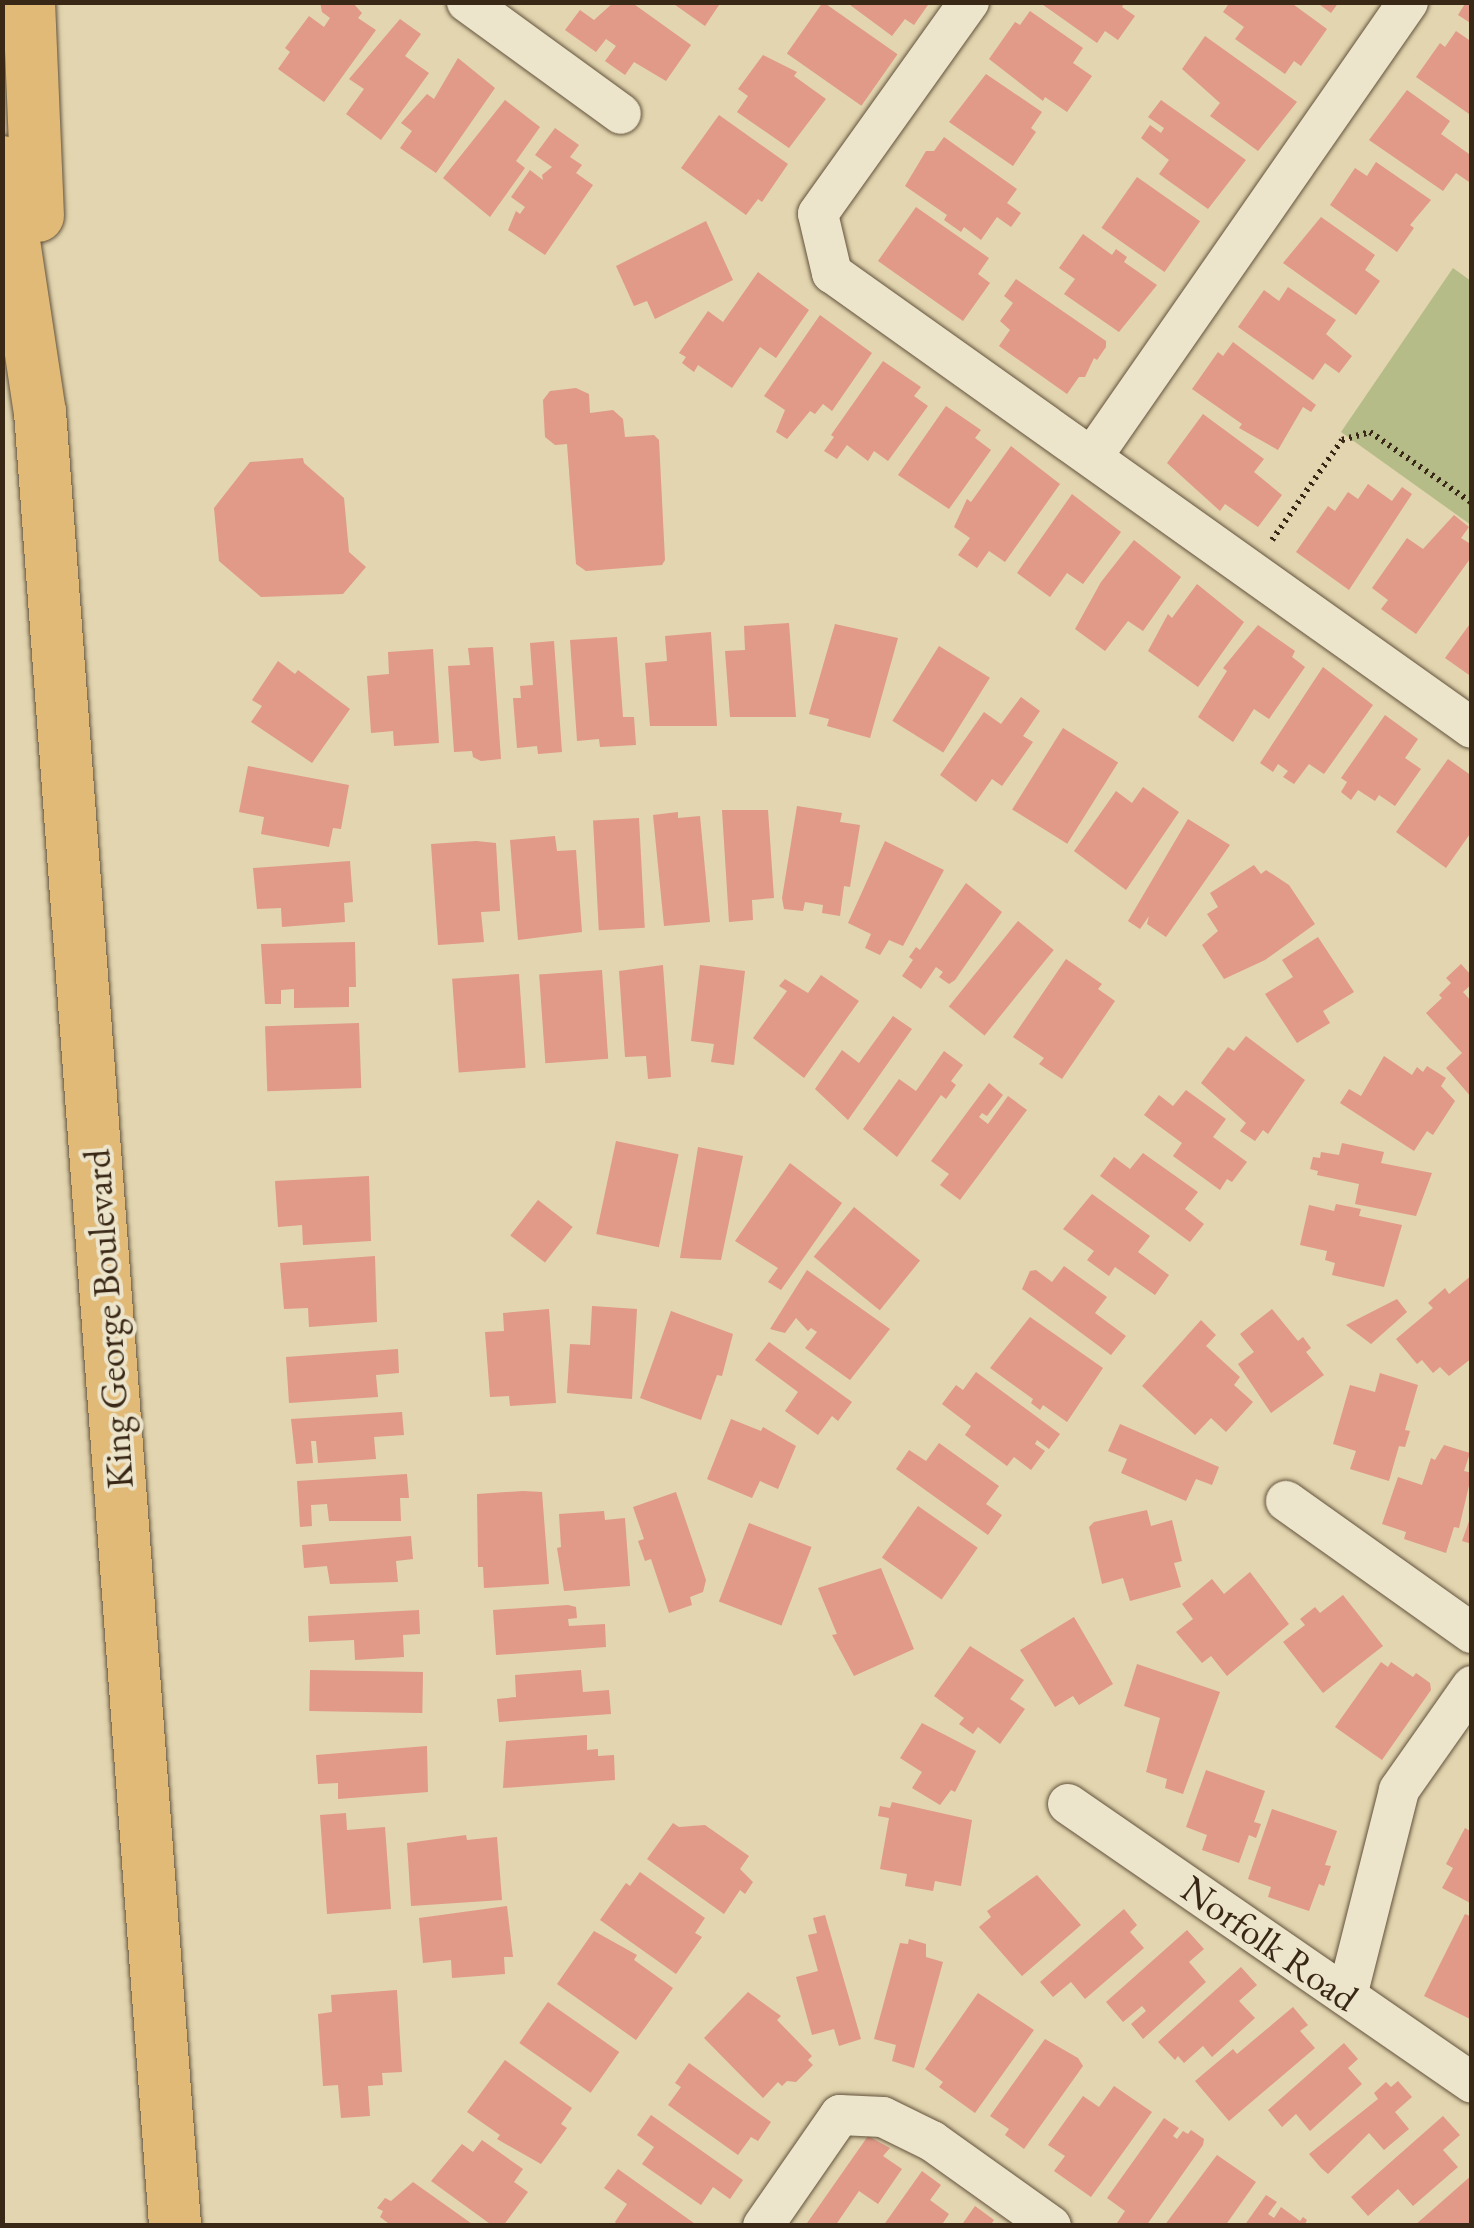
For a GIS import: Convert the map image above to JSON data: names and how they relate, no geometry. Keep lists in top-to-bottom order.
{
  "streets": {
    "main road": ["King George Boulevard"],
    "street": ["Norfolk Road"]
  }
}
